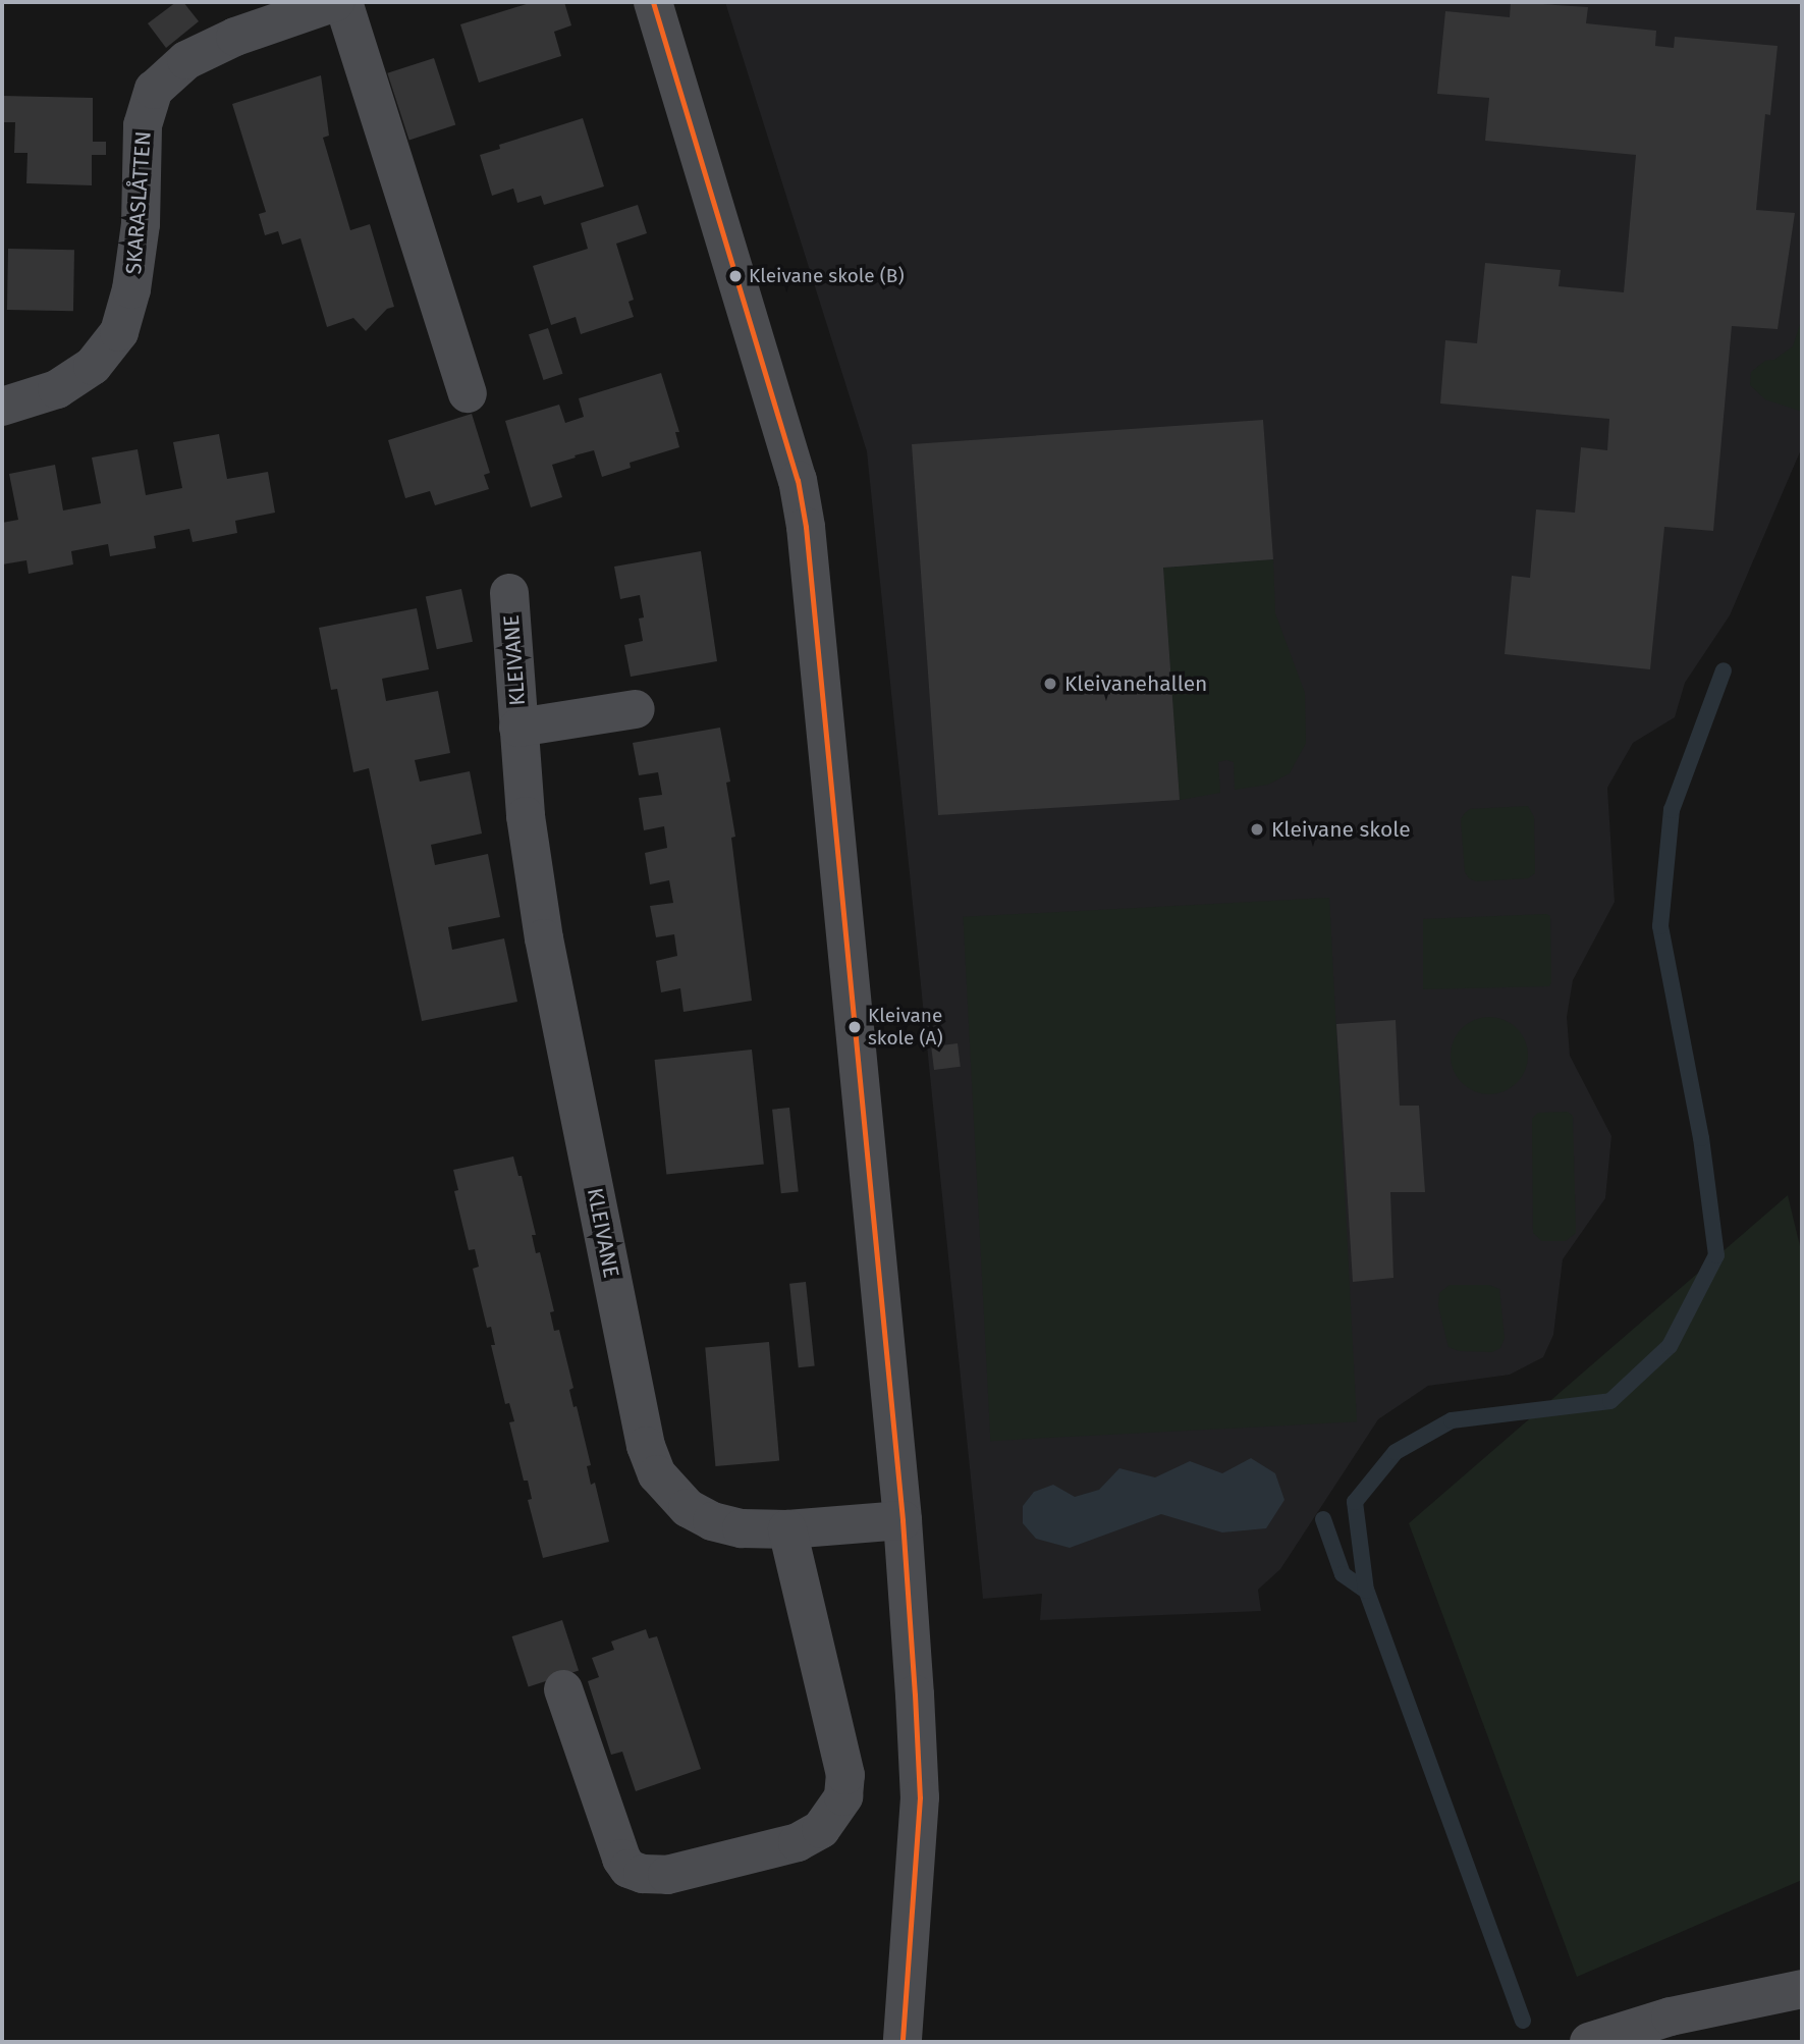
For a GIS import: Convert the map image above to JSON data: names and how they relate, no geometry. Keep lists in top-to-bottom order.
{
  "streets": {
    "street": ["SKARASLÅTTEN", "KLEIVANE"]
  },
  "places": [
    "Kleivane skole (B)",
    "Kleivanehallen",
    "Kleivane skole",
    "Kleivane skole (A)"
  ]
}
